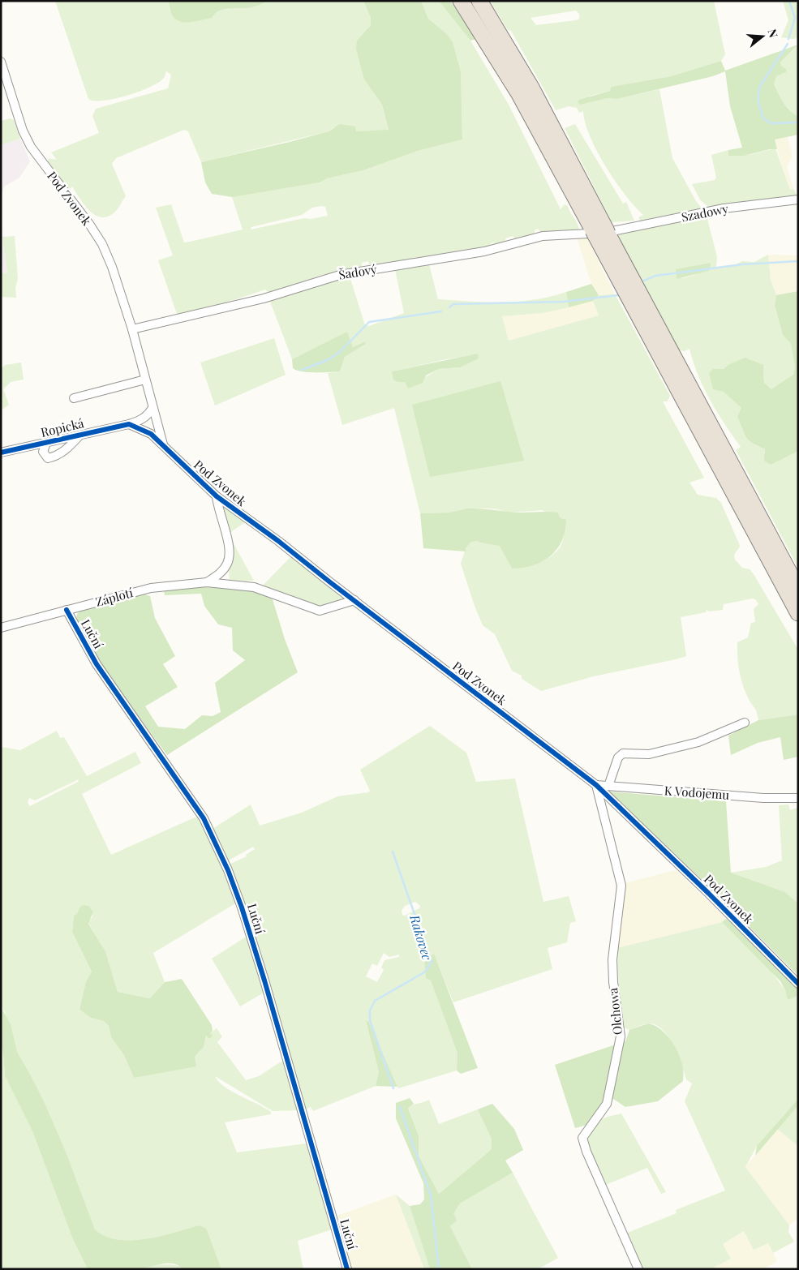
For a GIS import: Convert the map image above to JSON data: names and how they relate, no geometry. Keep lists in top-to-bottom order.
{
  "streets": {
    "street": [
      "Pod Zvonek",
      "Szadowy",
      "Šadový",
      "Ropická",
      "Záplotí",
      "Luční",
      "K Vodojemu",
      "Olchowa"
    ]
  },
  "crossings": [
    ["Pod Zvonek", "Šadový"],
    ["Pod Zvonek", "Ropická"],
    ["Pod Zvonek", "Záplotí"],
    ["Pod Zvonek", "K Vodojemu"],
    ["Pod Zvonek", "Olchowa"],
    ["Szadowy", "Šadový"],
    ["Záplotí", "Luční"],
    ["K Vodojemu", "Olchowa"]
  ],
  "water": ["Rakovec"],
  "north": "right"
}
